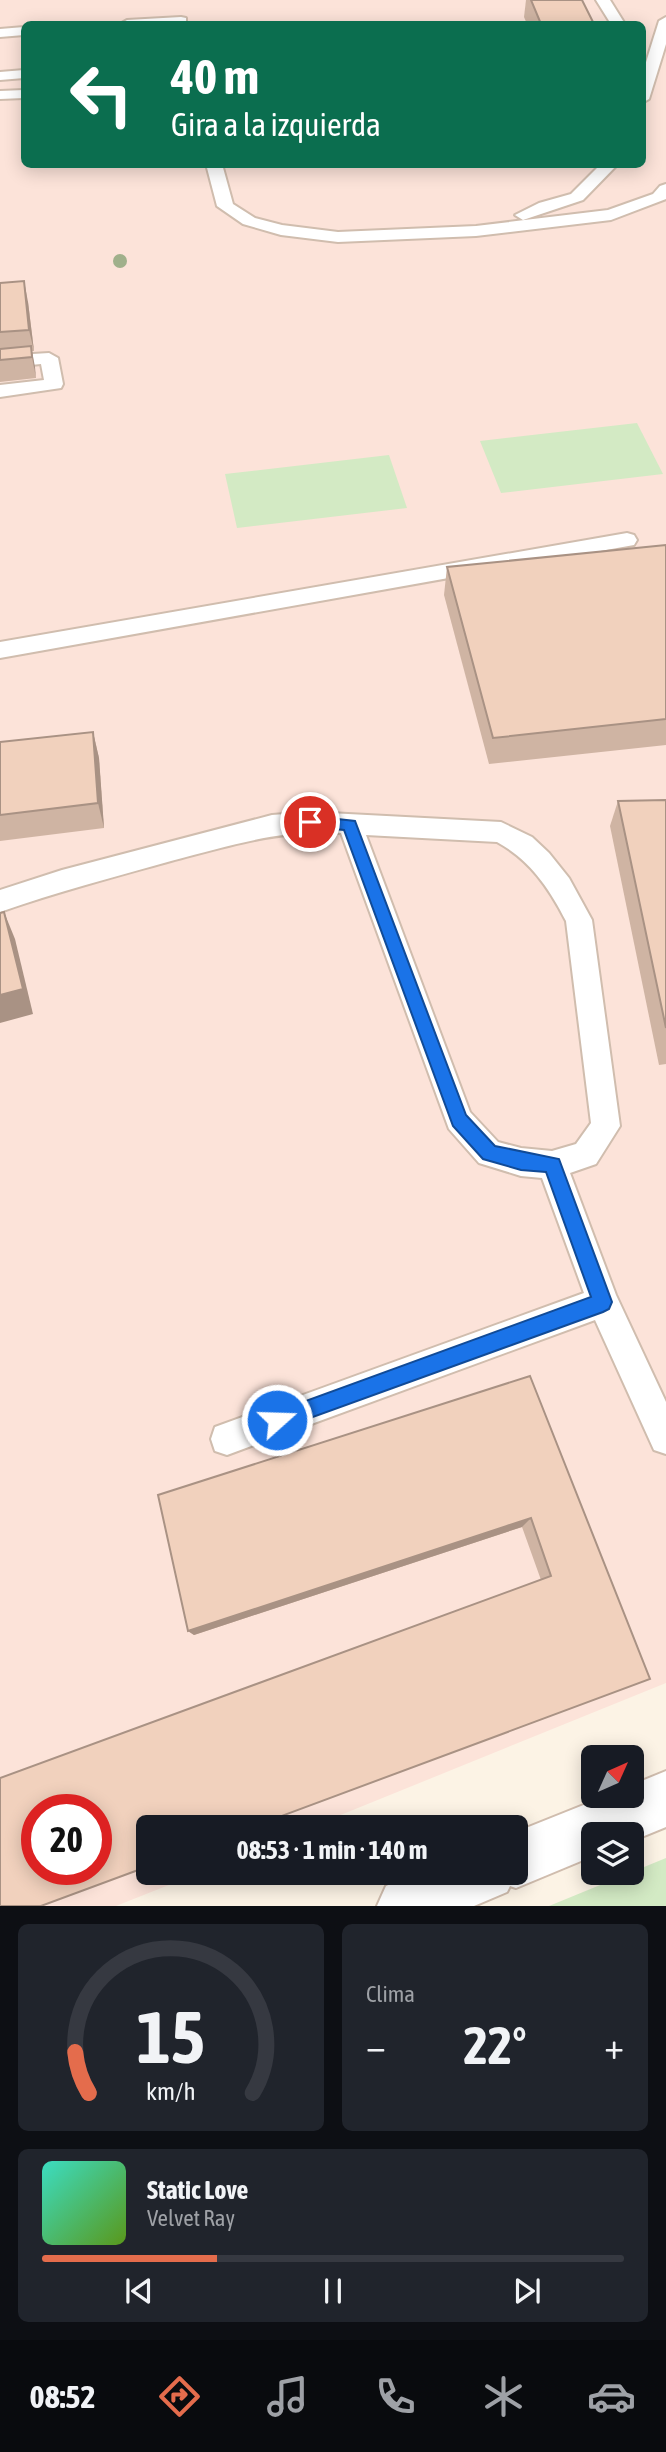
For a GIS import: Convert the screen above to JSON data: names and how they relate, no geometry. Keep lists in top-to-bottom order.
{
  "north": "top right",
  "page": {
    "turn": ["40 m", "Gira a la izquierda"],
    "limit": "20",
    "trip": "08:53 · 1 min · 140 m",
    "tile": "Clima",
    "heat": ["−", "22°", "+"],
    "song": ["Static Love", "Velvet Ray"],
    "tabs": "08:52",
    "gauge": ["15", "km/h"]
  }
}
